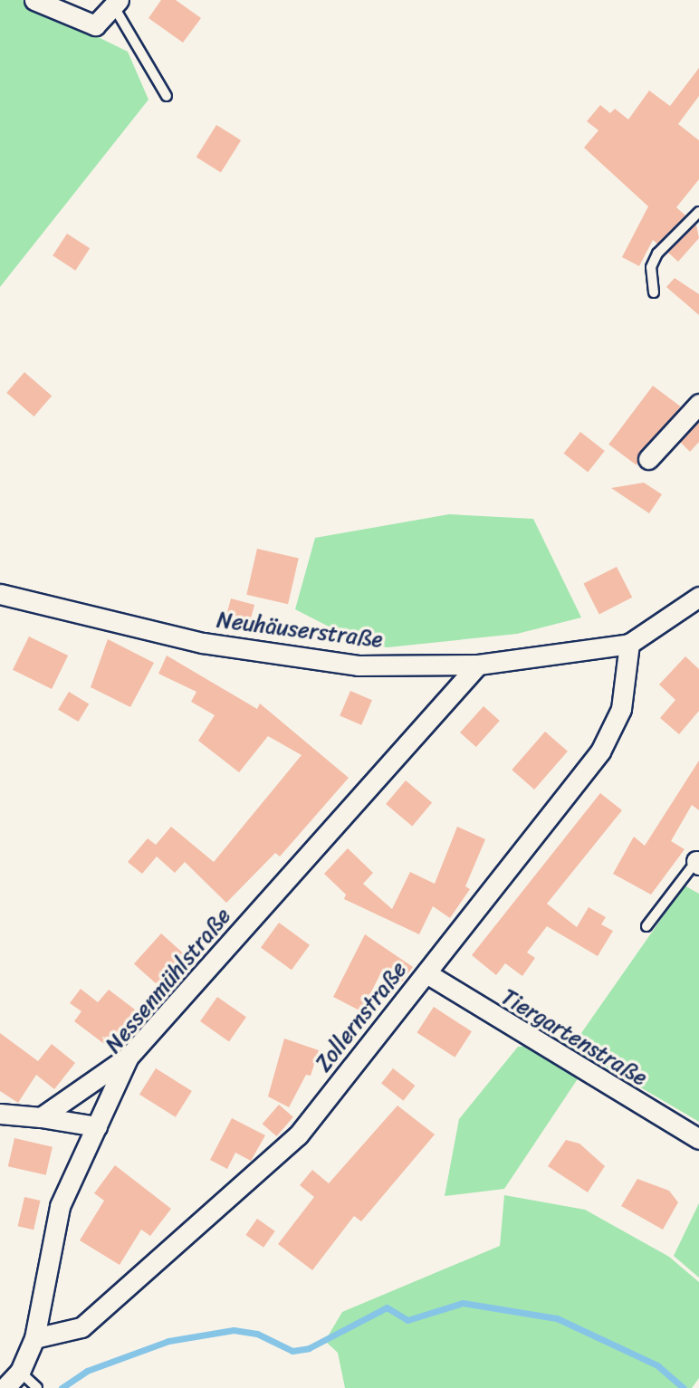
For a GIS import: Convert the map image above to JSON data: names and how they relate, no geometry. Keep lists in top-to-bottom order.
{
  "streets": {
    "street": [
      "Neuhäuserstraße",
      "Nessenmühlstraße",
      "Zollernstraße",
      "Tiergartenstraße"
    ]
  },
  "crossings": [
    ["Neuhäuserstraße", "Nessenmühlstraße"],
    ["Neuhäuserstraße", "Zollernstraße"],
    ["Nessenmühlstraße", "Zollernstraße"],
    ["Zollernstraße", "Tiergartenstraße"]
  ]
}
